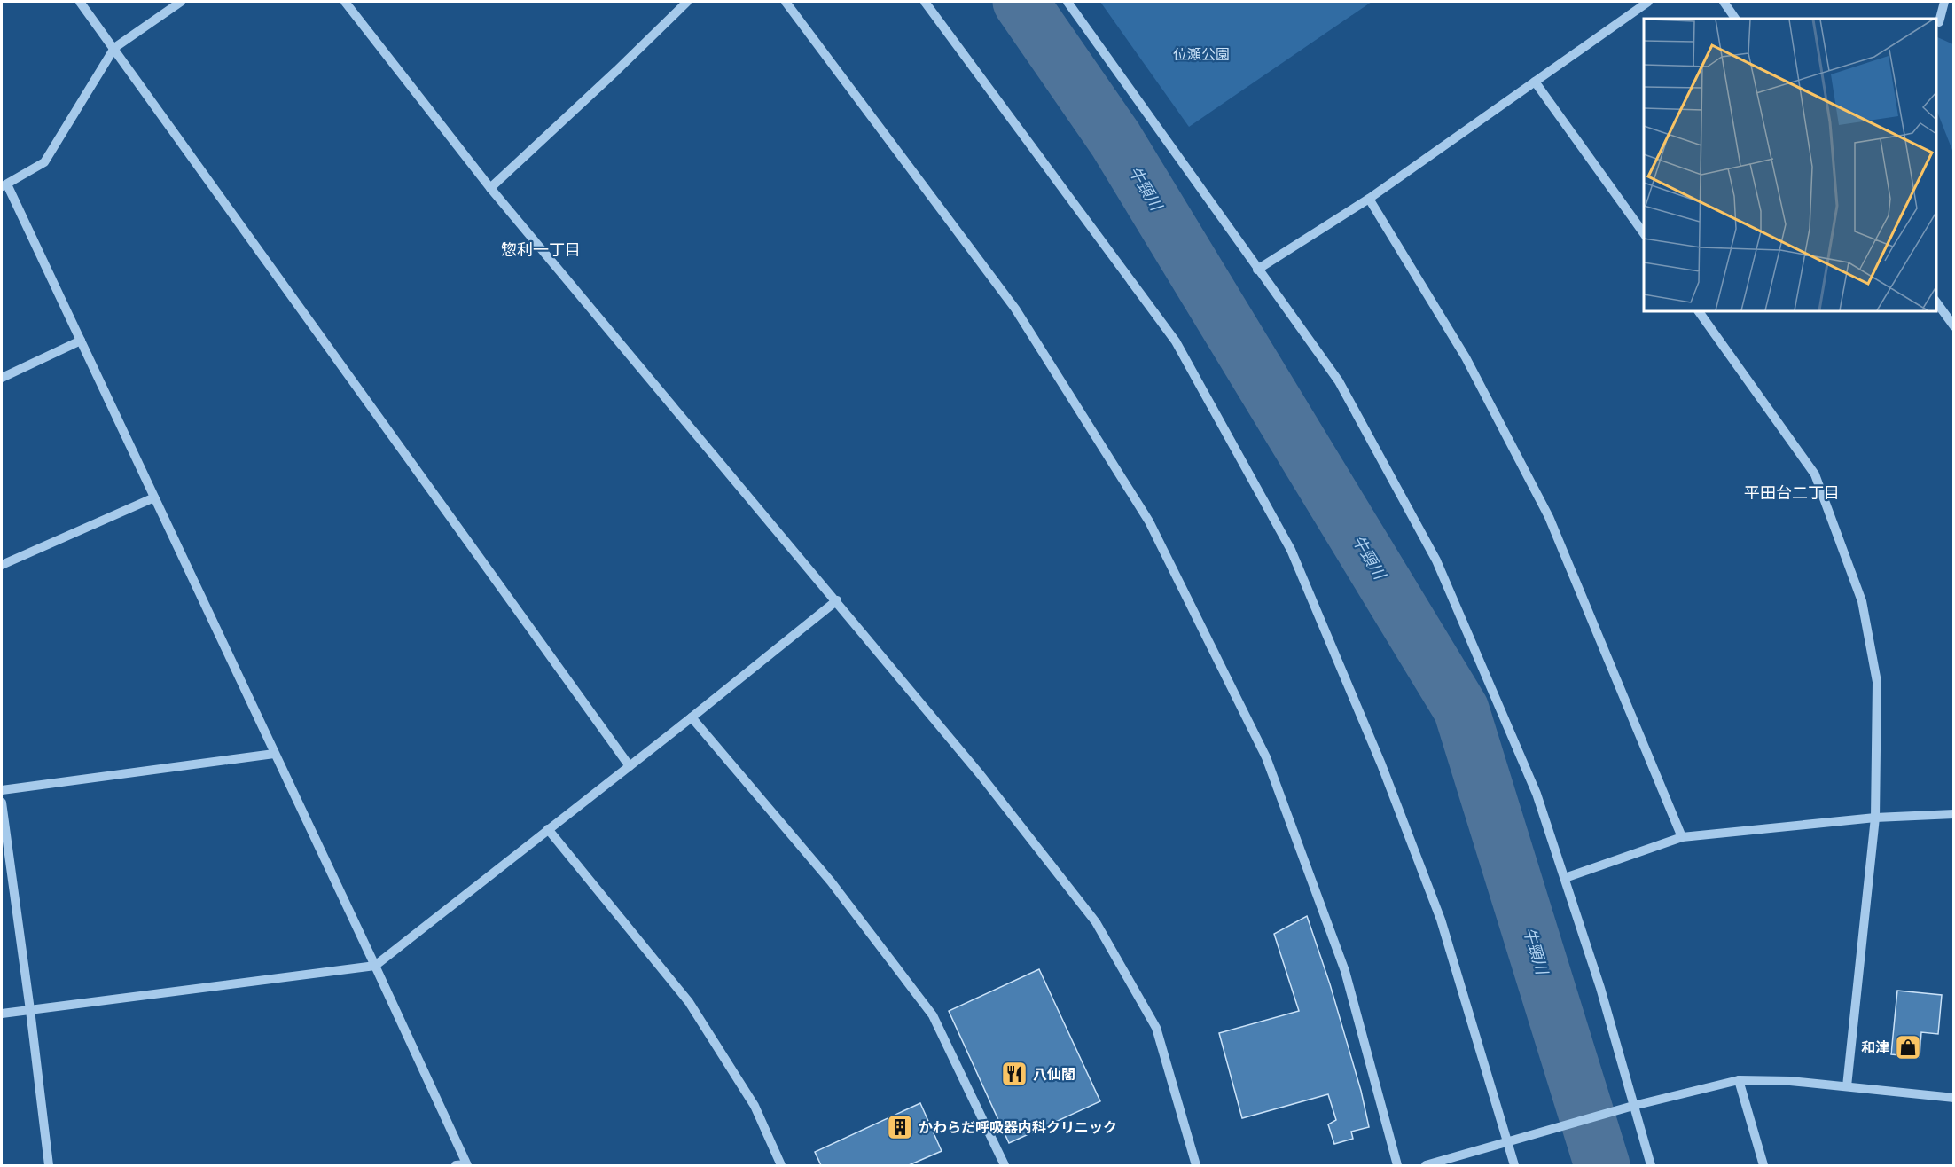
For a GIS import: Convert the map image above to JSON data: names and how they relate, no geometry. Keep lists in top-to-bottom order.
{
  "districts": ["惣利一丁目", "平田台二丁目"],
  "water": ["牛頸川"],
  "parks": ["位瀬公園"],
  "places": {
    "shop": ["和津"],
    "restaurant": ["八仙閣"],
    "building": ["かわらだ呼吸器内科クリニック"]
  }
}
